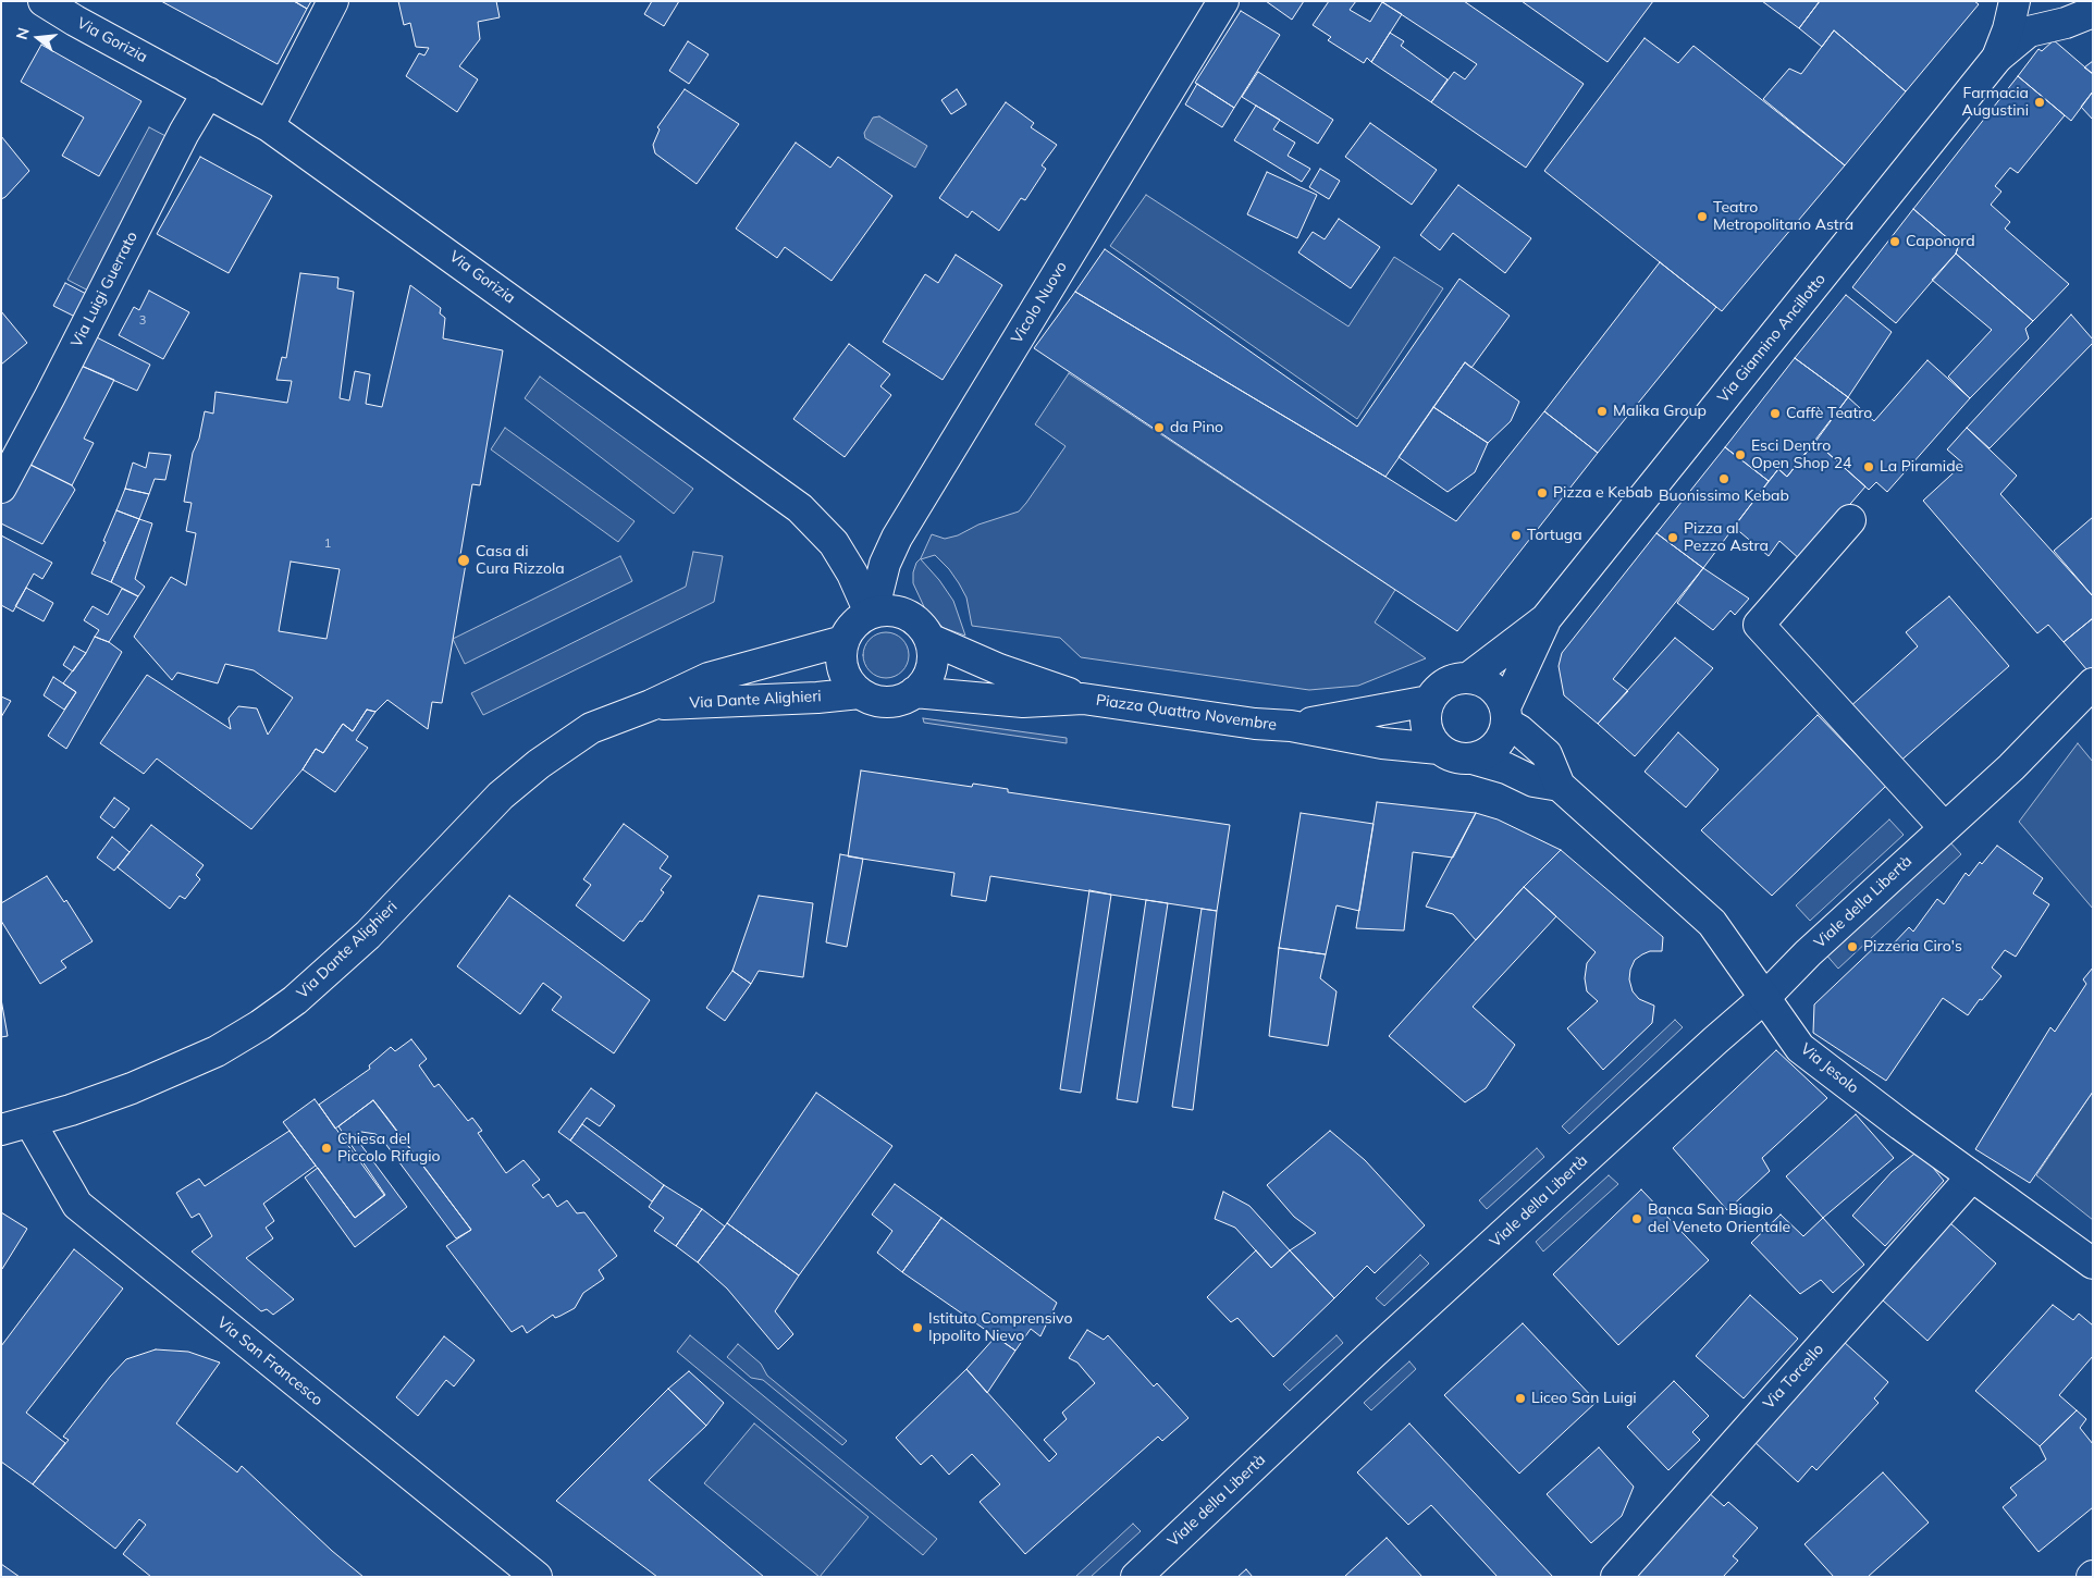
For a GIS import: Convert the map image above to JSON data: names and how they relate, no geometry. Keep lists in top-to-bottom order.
{
  "streets": {
    "street": [
      "Via Gorizia",
      "Via Luigi Guerrato",
      "Vicolo Nuovo",
      "Via Giannino Ancillotto",
      "Via Dante Alighieri",
      "Piazza Quattro Novembre",
      "Viale della Libertà",
      "Via Jesolo",
      "Via San Francesco",
      "Via Torcello"
    ]
  },
  "crossings": [
    ["Via Gorizia", "Via Luigi Guerrato"],
    ["Via Gorizia", "Vicolo Nuovo"],
    ["Via Gorizia", "Via Dante Alighieri"],
    ["Via Gorizia", "Piazza Quattro Novembre"],
    ["Vicolo Nuovo", "Via Dante Alighieri"],
    ["Vicolo Nuovo", "Piazza Quattro Novembre"],
    ["Via Giannino Ancillotto", "Piazza Quattro Novembre"],
    ["Via Giannino Ancillotto", "Via Jesolo"],
    ["Via Dante Alighieri", "Piazza Quattro Novembre"],
    ["Via Dante Alighieri", "Via San Francesco"],
    ["Piazza Quattro Novembre", "Via Jesolo"],
    ["Viale della Libertà", "Via Jesolo"],
    ["Via Jesolo", "Via Torcello"]
  ],
  "places": [
    "Farmacia Augustini",
    "Teatro Metropolitano Astra",
    "Caponord",
    "Malika Group",
    "Caffè Teatro",
    "da Pino",
    "Esci Dentro Open Shop 24",
    "La Piramide",
    "Buonissimo Kebab",
    "Pizza e Kebab",
    "Tortuga",
    "Pizza al Pezzo Astra",
    "Casa di Cura Rizzola",
    "Pizzeria Ciro's",
    "Chiesa del Piccolo Rifugio",
    "Banca San Biagio del Veneto Orientale",
    "Istituto Comprensivo Ippolito Nievo",
    "Liceo San Luigi"
  ],
  "house_numbers": ["3", "1"],
  "north": "left"
}
